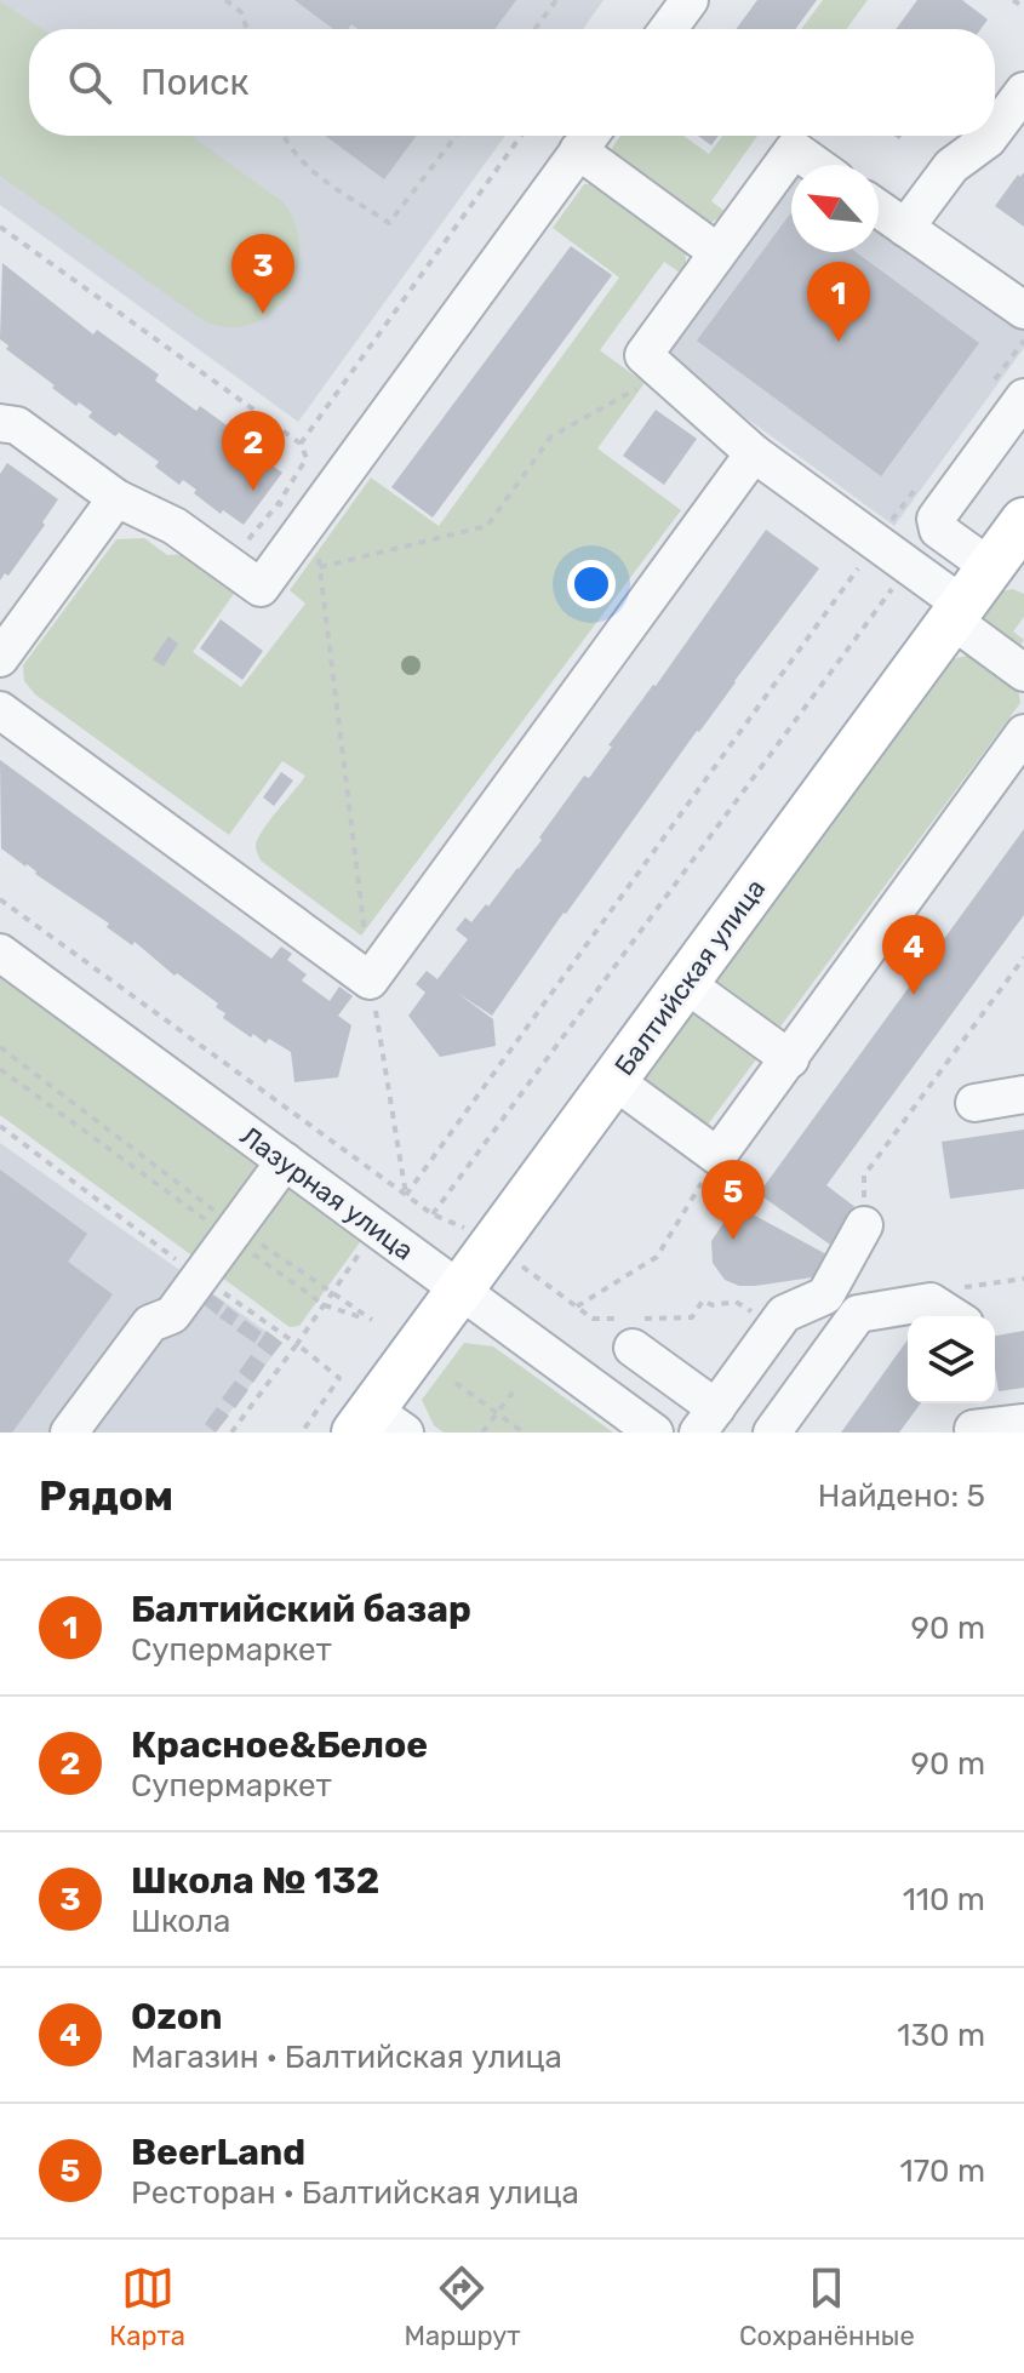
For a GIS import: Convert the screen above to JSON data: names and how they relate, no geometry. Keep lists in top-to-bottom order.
{
  "streets": {
    "main road": ["Балтийская улица"],
    "street": ["Лазурная улица"]
  },
  "crossings": [
    ["Балтийская улица", "Лазурная улица"]
  ],
  "north": "top left",
  "page": {
    "search": "Поиск",
    "pins": [
      "3",
      "1",
      "2",
      "4",
      "5"
    ],
    "heading": ["Рядом", "Найдено: 5"],
    "list": [
      {
        "mark": "1",
        "name": "Балтийский базар",
        "note": "Супермаркет",
        "value": "90 m"
      },
      {
        "mark": "2",
        "name": "Красное&Белое",
        "note": "Супермаркет",
        "value": "90 m"
      },
      {
        "mark": "3",
        "name": "Школа № 132",
        "note": "Школа",
        "value": "110 m"
      },
      {
        "mark": "4",
        "name": "Ozon",
        "note": "Магазин · Балтийская улица",
        "value": "130 m"
      },
      {
        "mark": "5",
        "name": "BeerLand",
        "note": "Ресторан · Балтийская улица",
        "value": "170 m"
      }
    ],
    "nav": ["Карта", "Маршрут", "Сохранённые"]
  }
}
